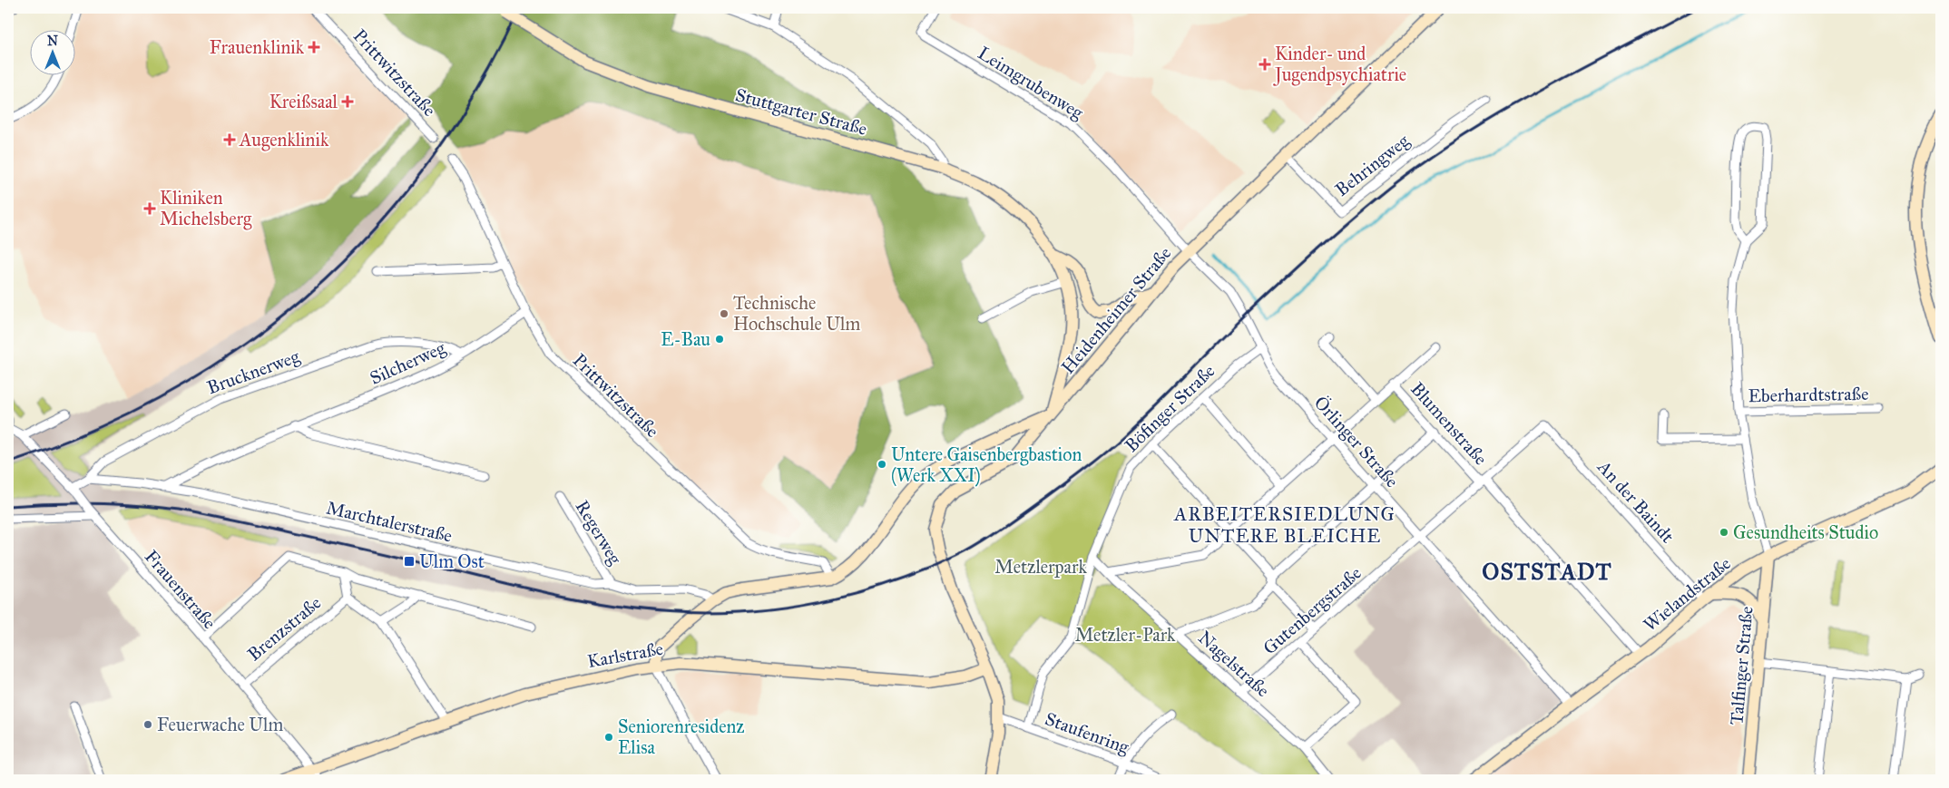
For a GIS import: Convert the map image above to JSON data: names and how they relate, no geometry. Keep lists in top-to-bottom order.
{
  "streets": {
    "main road": [
      "Stuttgarter Straße",
      "Heidenheimer Straße",
      "Wielandstraße",
      "Karlstraße",
      "Talfinger Straße"
    ],
    "street": [
      "Prittwitzstraße",
      "Leimgrubenweg",
      "Behringweg",
      "Silcherweg",
      "Brucknerweg",
      "Eberhardtstraße",
      "Böfinger Straße",
      "Blumenstraße",
      "Örlinger Straße",
      "An der Baindt",
      "Marchtalerstraße",
      "Regerweg",
      "Frauenstraße",
      "Gutenbergstraße",
      "Brenzstraße",
      "Nagelstraße",
      "Staufenring"
    ]
  },
  "crossings": [
    ["Prittwitzstraße", "Silcherweg"],
    ["Leimgrubenweg", "Heidenheimer Straße"],
    ["Leimgrubenweg", "Örlinger Straße"],
    ["Stuttgarter Straße", "Heidenheimer Straße"],
    ["Behringweg", "Heidenheimer Straße"],
    ["Heidenheimer Straße", "Örlinger Straße"],
    ["Heidenheimer Straße", "Karlstraße"],
    ["Heidenheimer Straße", "Staufenring"],
    ["Silcherweg", "Brucknerweg"],
    ["Silcherweg", "Marchtalerstraße"],
    ["Brucknerweg", "Frauenstraße"],
    ["Eberhardtstraße", "Wielandstraße"],
    ["Eberhardtstraße", "Talfinger Straße"],
    ["Böfinger Straße", "Örlinger Straße"],
    ["Böfinger Straße", "Nagelstraße"],
    ["Böfinger Straße", "Staufenring"],
    ["Blumenstraße", "Wielandstraße"],
    ["Blumenstraße", "Gutenbergstraße"],
    ["Örlinger Straße", "Wielandstraße"],
    ["Örlinger Straße", "Gutenbergstraße"],
    ["An der Baindt", "Wielandstraße"],
    ["An der Baindt", "Gutenbergstraße"],
    ["Marchtalerstraße", "Regerweg"],
    ["Frauenstraße", "Brenzstraße"],
    ["Frauenstraße", "Karlstraße"],
    ["Wielandstraße", "Talfinger Straße"],
    ["Gutenbergstraße", "Nagelstraße"]
  ],
  "districts": ["ARBEITERSIEDLUNG UNTERE BLEICHE", "OSTSTADT"],
  "parks": ["Metzlerpark", "Metzler-Park"],
  "places": {
    "health": [
      "Frauenklinik",
      "Kinder- und Jugendpsychiatrie",
      "Kreißsaal",
      "Augenklinik",
      "Kliniken Michelsberg"
    ],
    "other": [
      "Technische Hochschule Ulm",
      "E-Bau",
      "Untere Gaisenbergbastion (Werk XXI)",
      "Gesundheits Studio",
      "Feuerwache Ulm",
      "Seniorenresidenz Elisa"
    ],
    "transit": ["Ulm Ost"]
  },
  "north": "top"
}
